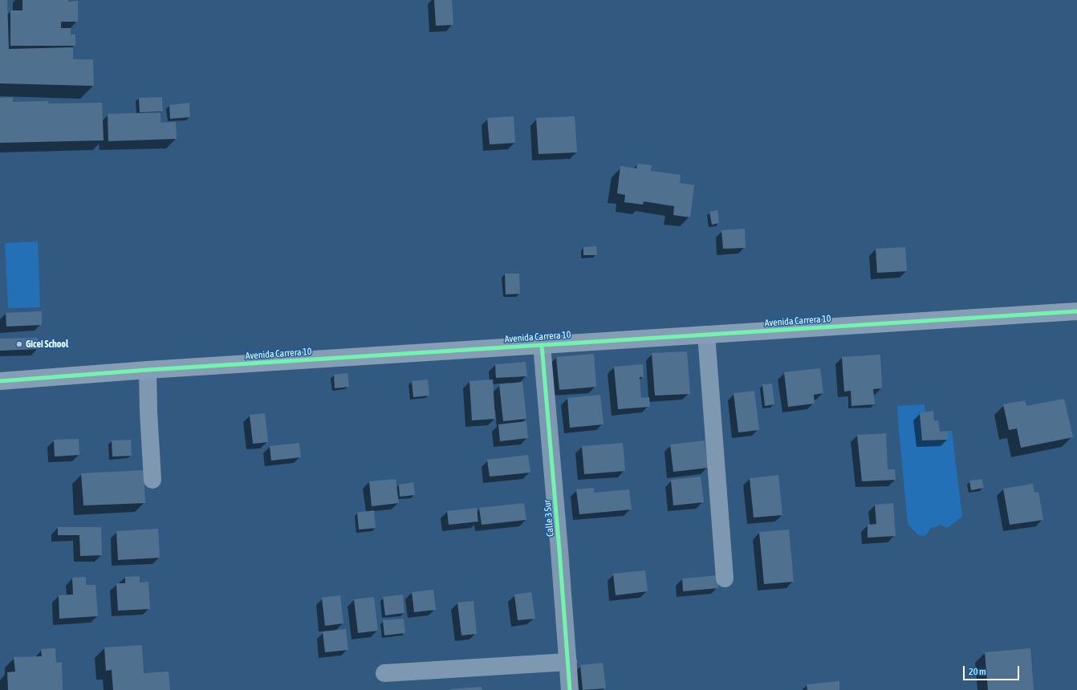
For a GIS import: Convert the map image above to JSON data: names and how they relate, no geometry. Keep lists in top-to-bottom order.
{
  "streets": {
    "street": ["Avenida Carrera 10", "Calle 3 Sur"]
  },
  "crossings": [
    ["Avenida Carrera 10", "Calle 3 Sur"]
  ],
  "places": ["Gicei School"],
  "scale_bar": "20 m"
}
